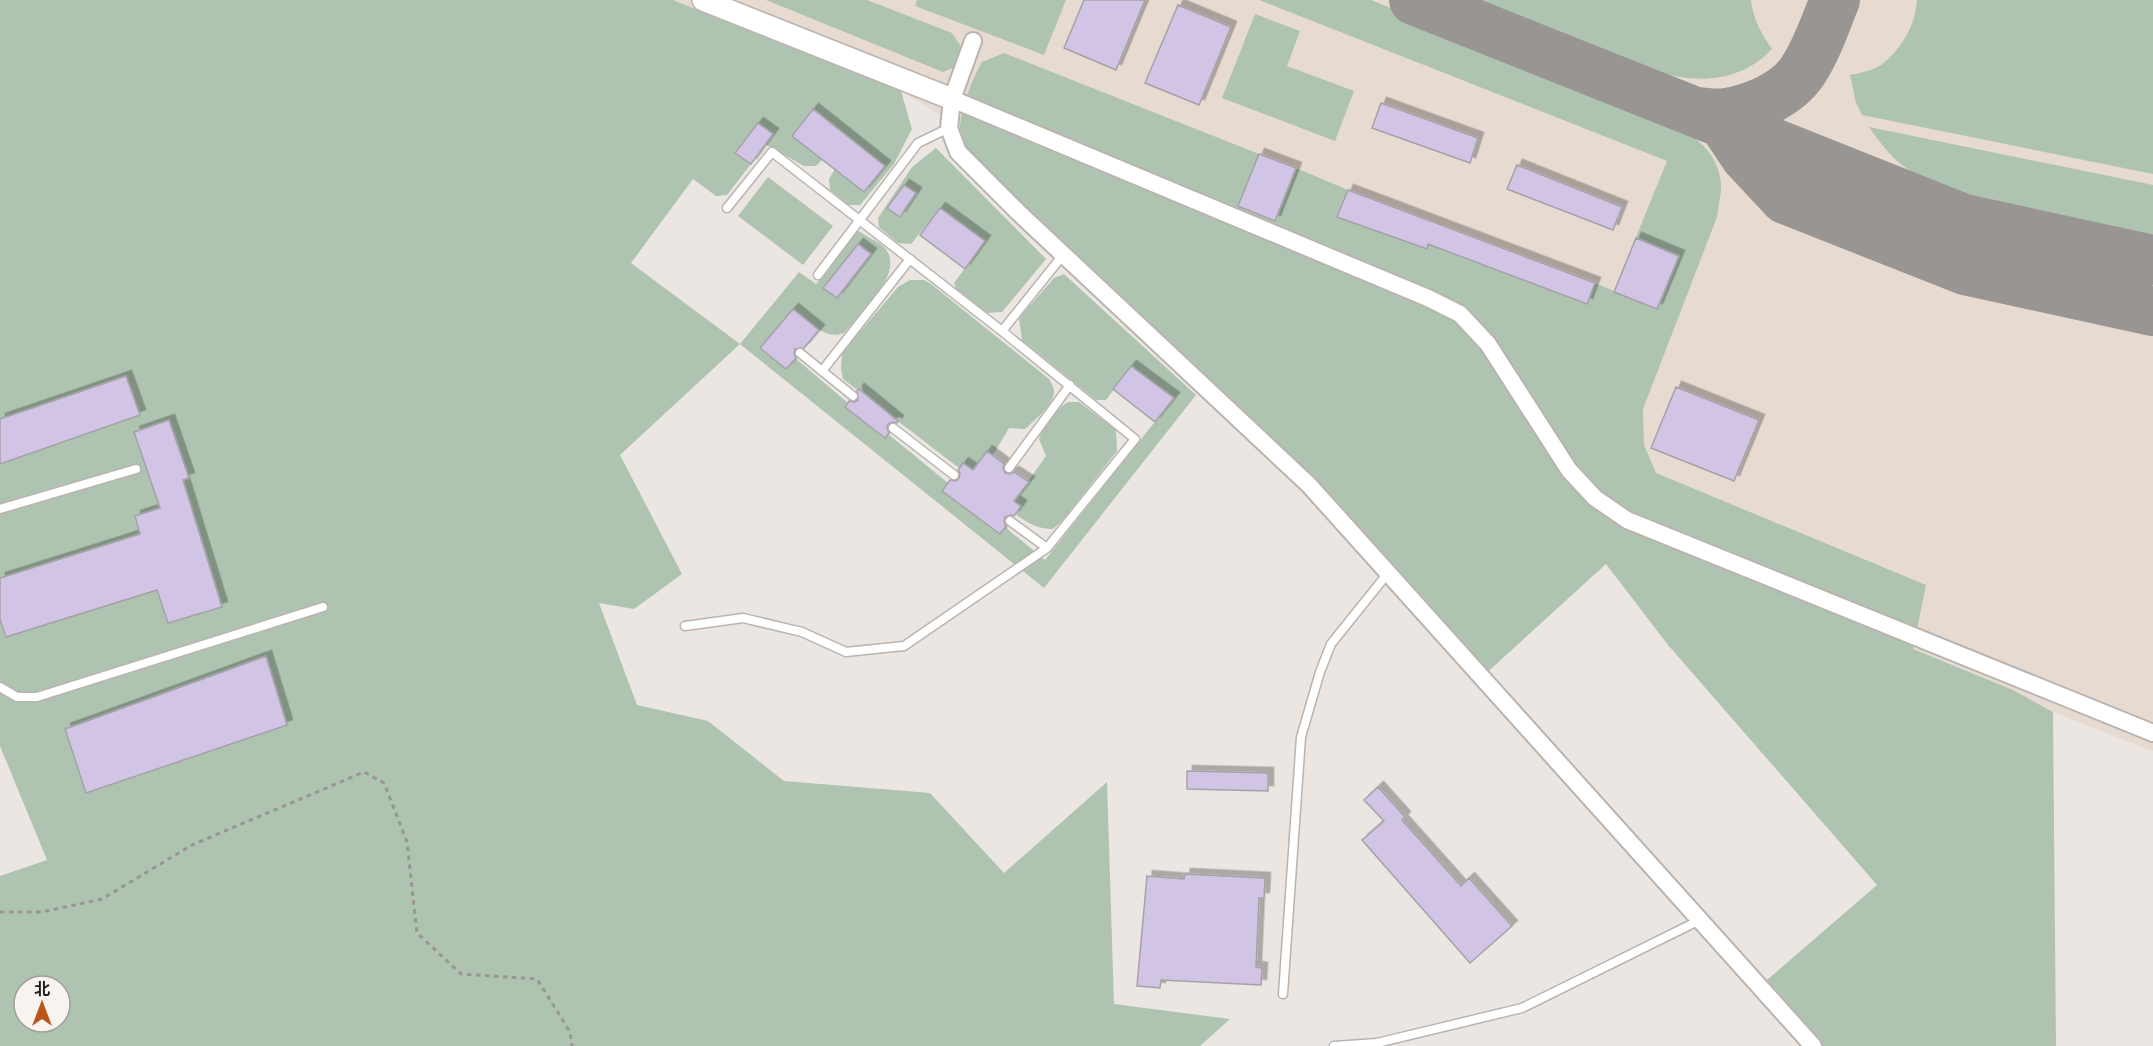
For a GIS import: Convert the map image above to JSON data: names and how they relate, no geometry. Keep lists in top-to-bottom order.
{
  "north": "top"
}
